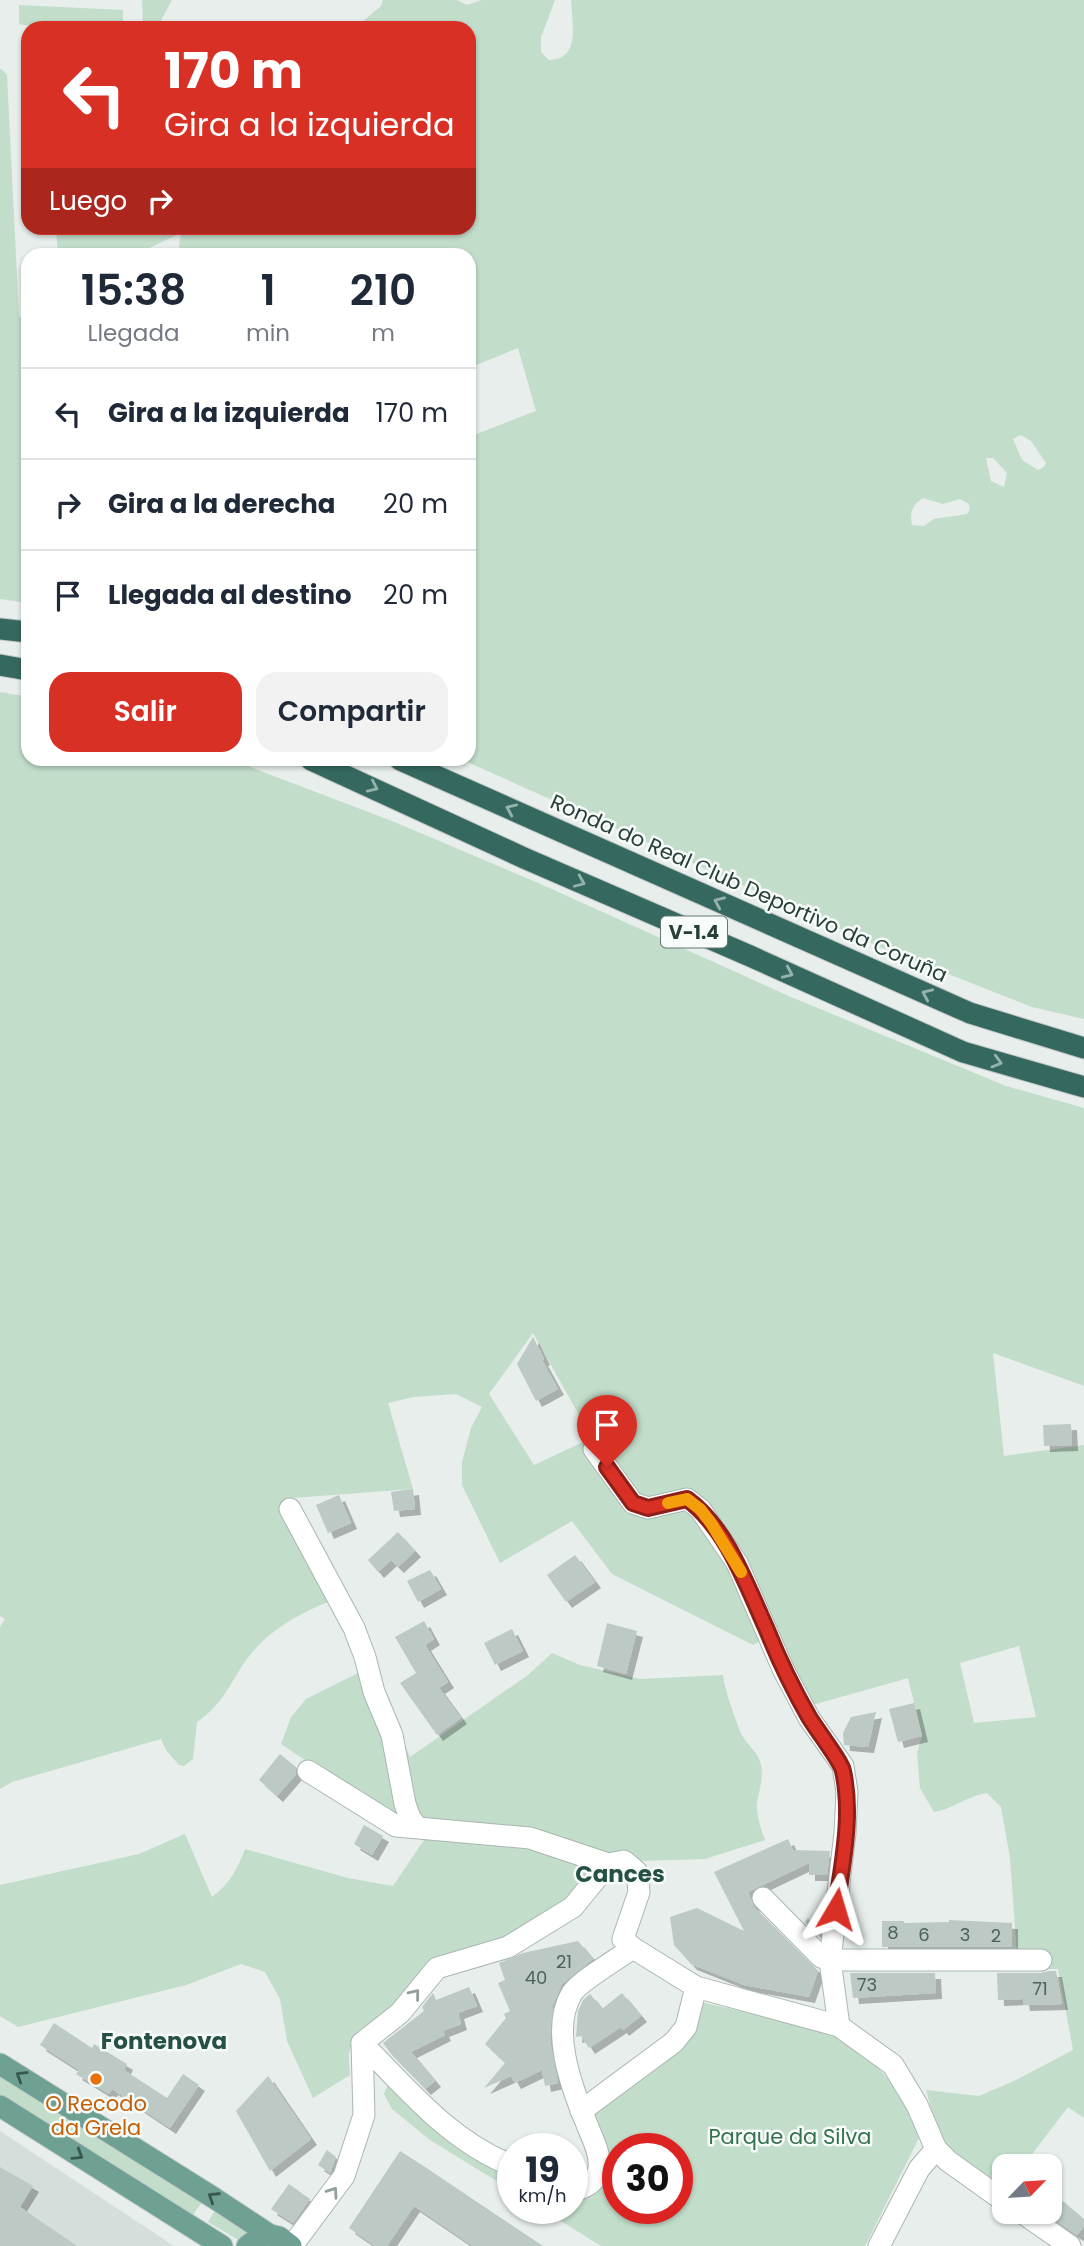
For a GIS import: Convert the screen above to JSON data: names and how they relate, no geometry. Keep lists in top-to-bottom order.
{
  "streets": {
    "highway": ["Ronda do Real Club Deportivo da Coruña", "V-1.4"]
  },
  "districts": ["Cances", "Fontenova"],
  "parks": ["Parque da Silva"],
  "places": ["O Recodo da Grela"],
  "house_numbers": [
    "8",
    "6",
    "3",
    "2",
    "21",
    "40",
    "73",
    "71"
  ],
  "north": "top right",
  "page": {
    "turn": ["170 m", "Gira a la izquierda"],
    "then": "Luego",
    "eta": [
      "15:38",
      "Llegada",
      "1",
      "min",
      "210",
      "m"
    ],
    "list": [
      {
        "name": "Gira a la izquierda",
        "value": "170 m"
      },
      {
        "name": "Gira a la derecha",
        "value": "20 m"
      },
      {
        "name": "Llegada al destino",
        "value": "20 m"
      }
    ],
    "buttons": ["Salir", "Compartir"],
    "speed": "19 km/h",
    "limit": "30"
  }
}
